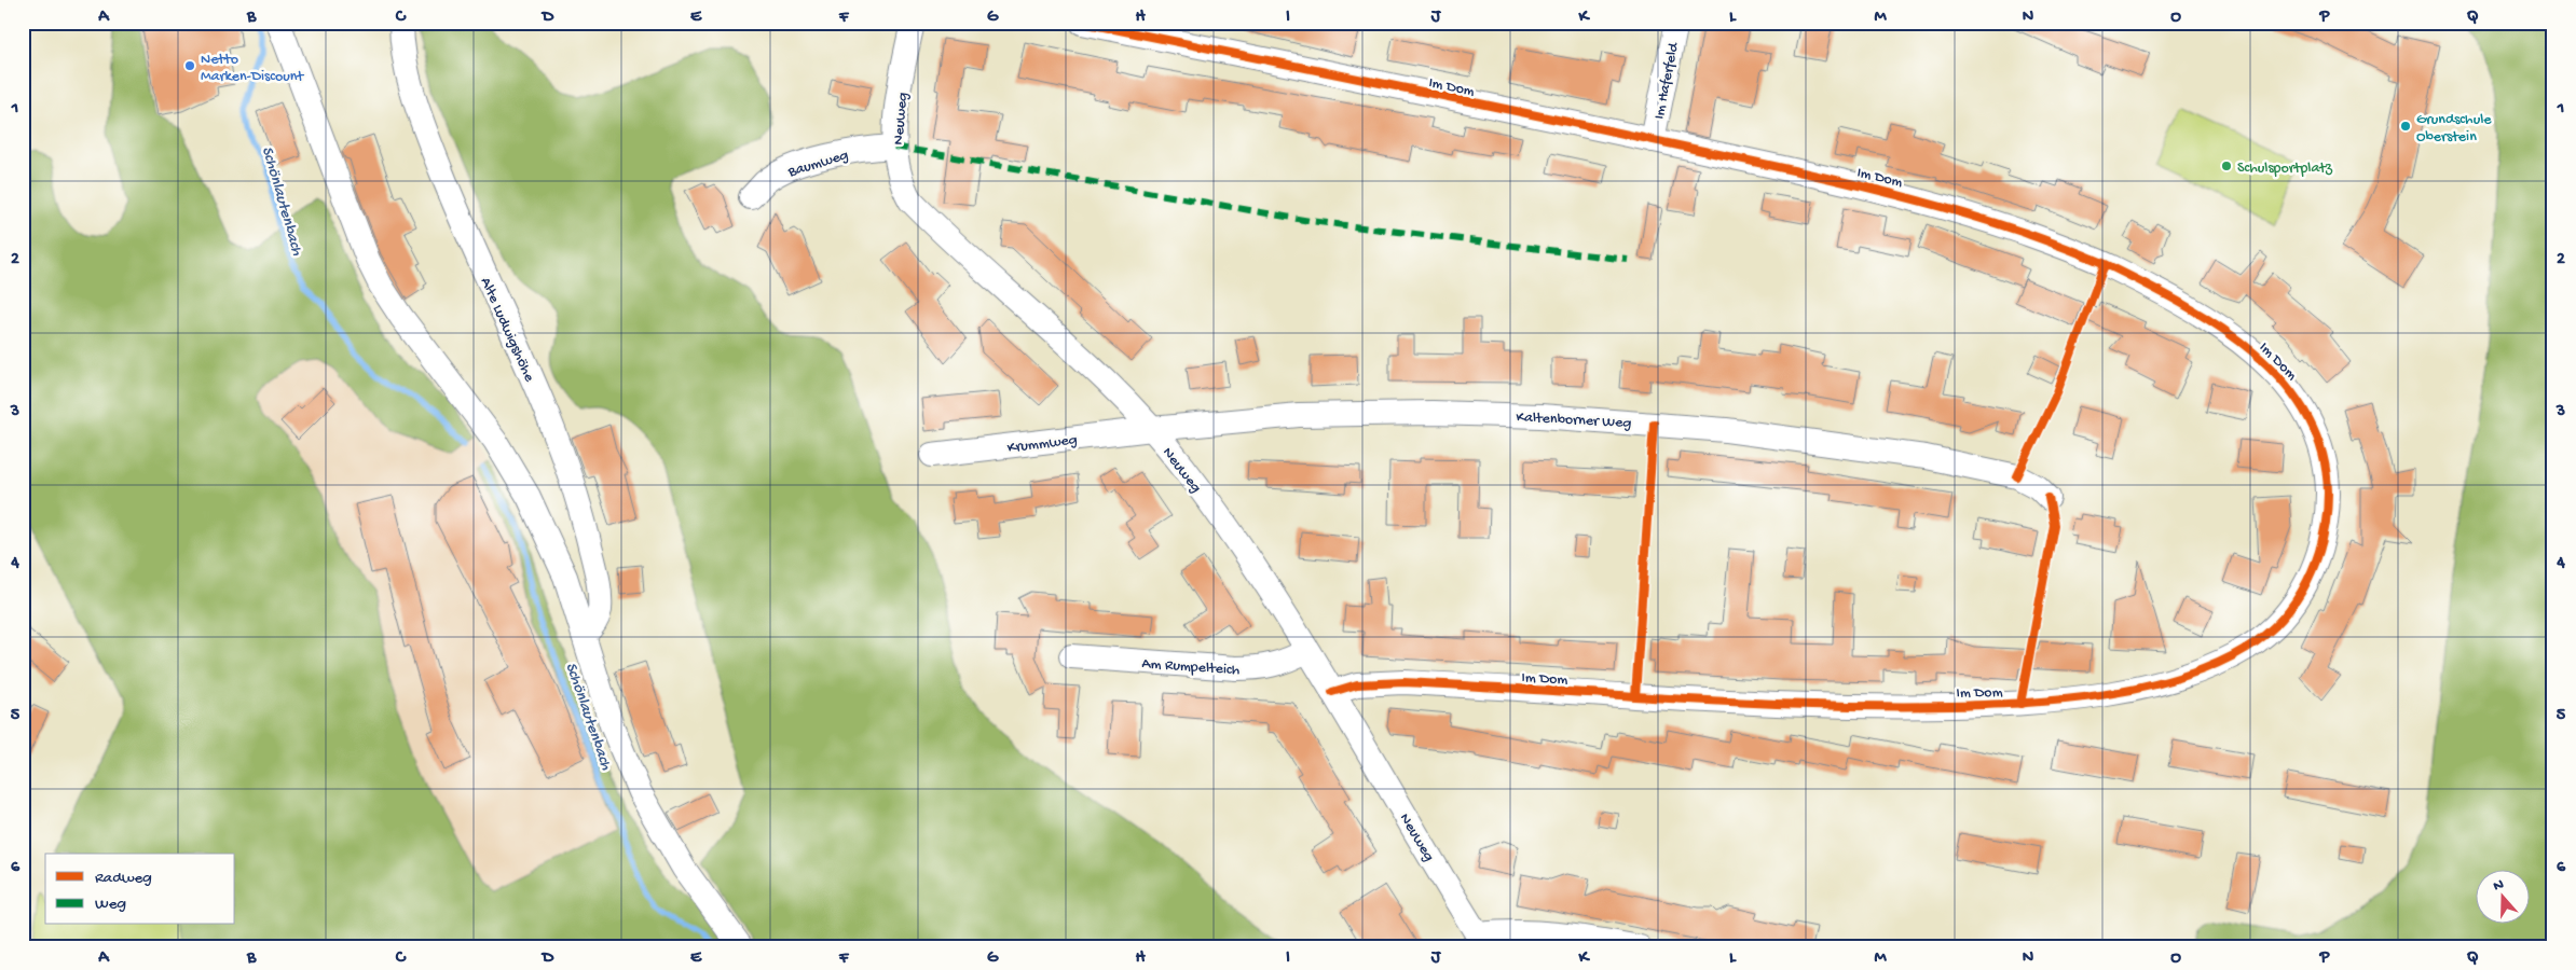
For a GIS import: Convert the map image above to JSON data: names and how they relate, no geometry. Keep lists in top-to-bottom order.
{
  "streets": {
    "street": [
      "Im Haferfeld",
      "Im Dom",
      "Neuweg",
      "Baumweg",
      "Alte Ludwigshöhe",
      "Kaltenborner Weg",
      "Krummweg",
      "Am Rumpelteich"
    ]
  },
  "crossings": [
    ["Im Haferfeld", "Im Dom"],
    ["Im Dom", "Neuweg"],
    ["Neuweg", "Baumweg"],
    ["Neuweg", "Kaltenborner Weg"],
    ["Neuweg", "Krummweg"],
    ["Neuweg", "Am Rumpelteich"],
    ["Kaltenborner Weg", "Krummweg"]
  ],
  "water": ["Schönlautenbach"],
  "places": ["Netto Marken-Discount", "Grundschule Oberstein", "Schulsportplatz"],
  "legend": ["Radweg", "Weg"],
  "north": "top",
  "grid": {
    "columns": [
      "A",
      "B",
      "C",
      "D",
      "E",
      "F",
      "G",
      "H",
      "I",
      "J",
      "K",
      "L",
      "M",
      "N",
      "O",
      "P",
      "Q"
    ],
    "rows": [
      "1",
      "2",
      "3",
      "4",
      "5",
      "6"
    ]
  }
}
